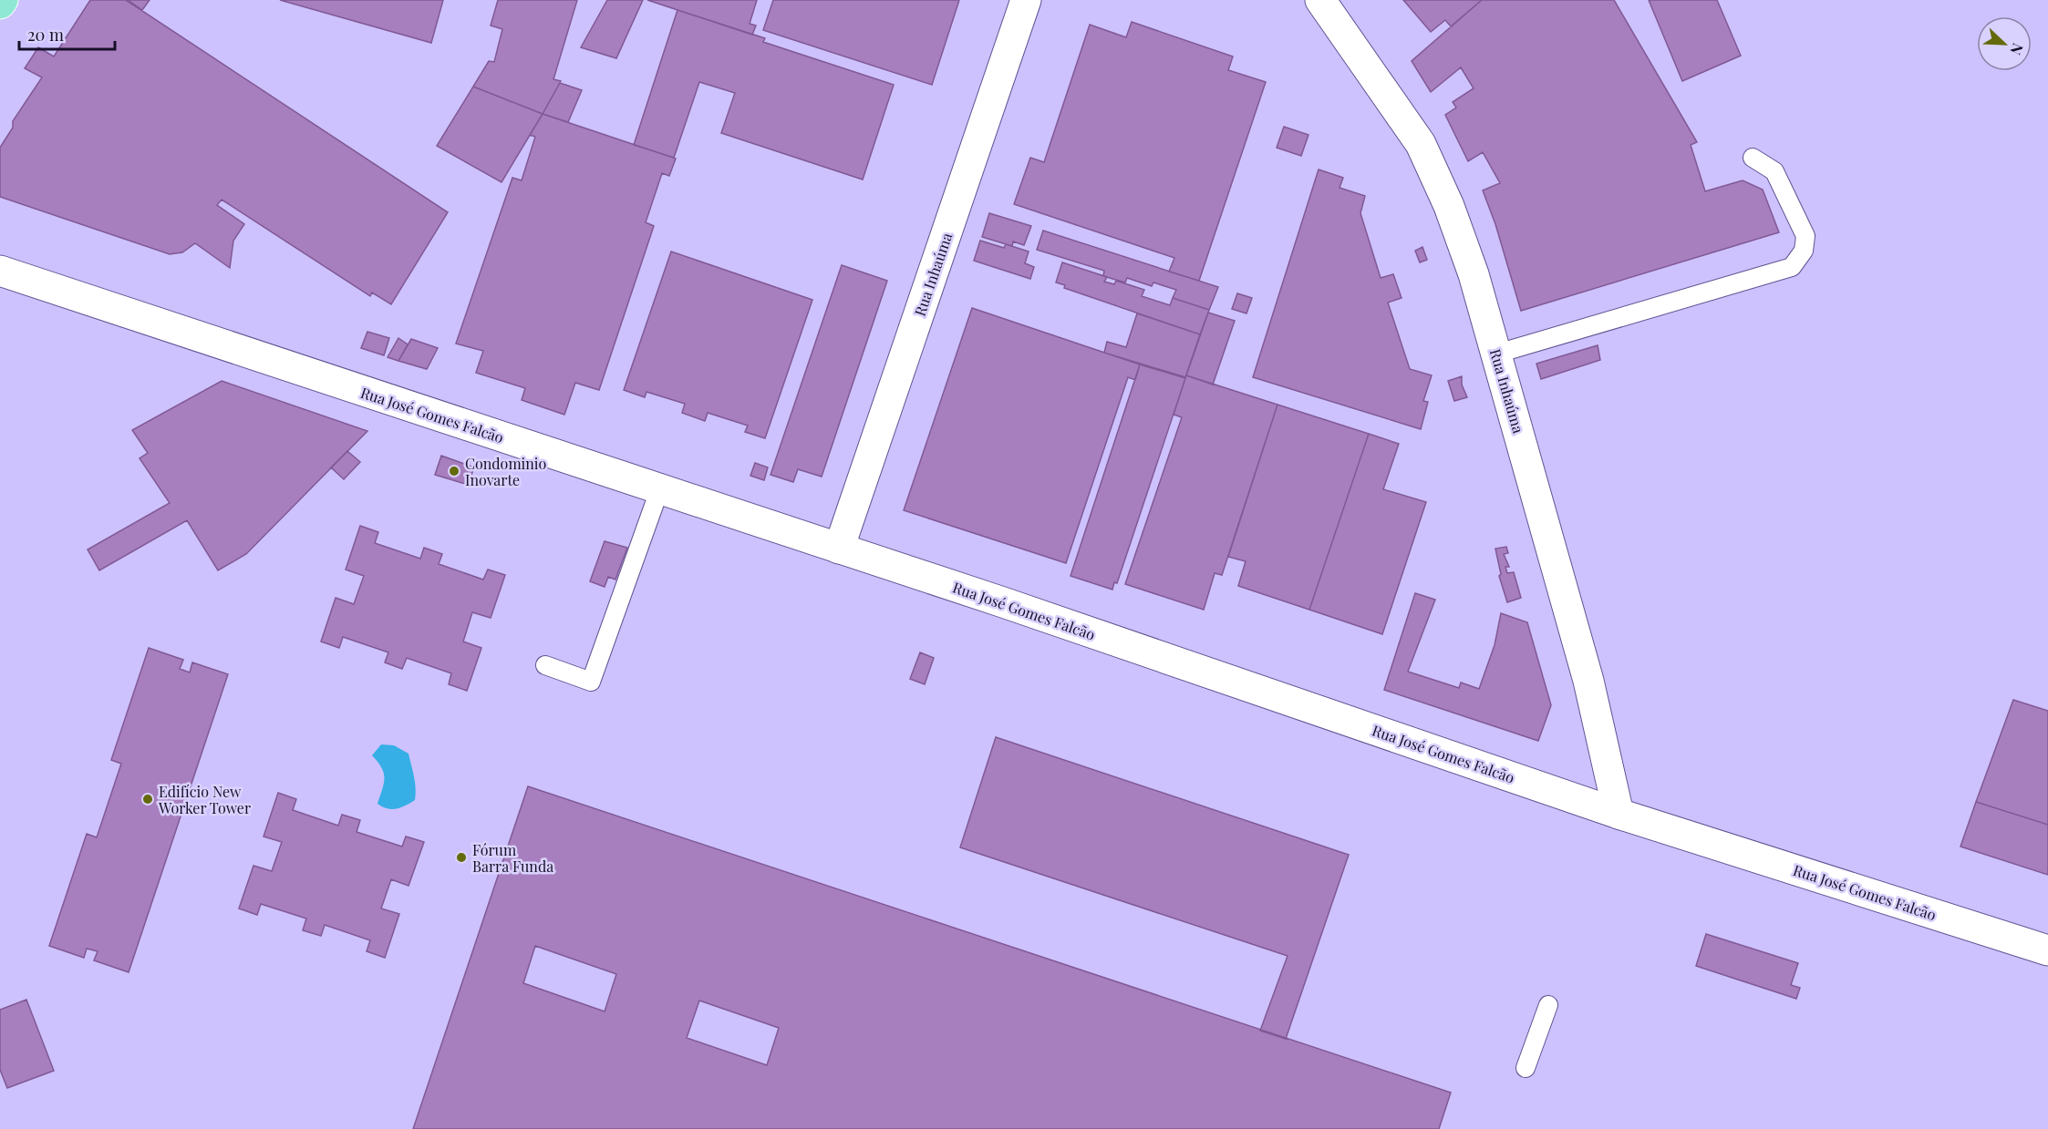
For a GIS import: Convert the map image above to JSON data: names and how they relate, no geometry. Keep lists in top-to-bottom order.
{
  "streets": {
    "street": ["Rua Inhaúma", "Rua José Gomes Falcão"]
  },
  "crossings": [
    ["Rua Inhaúma", "Rua José Gomes Falcão"]
  ],
  "places": ["Condominio Inovarte", "Edifício New Worker Tower", "Fórum Barra Funda"],
  "scale_bar": "20 m",
  "north": "bottom right"
}
